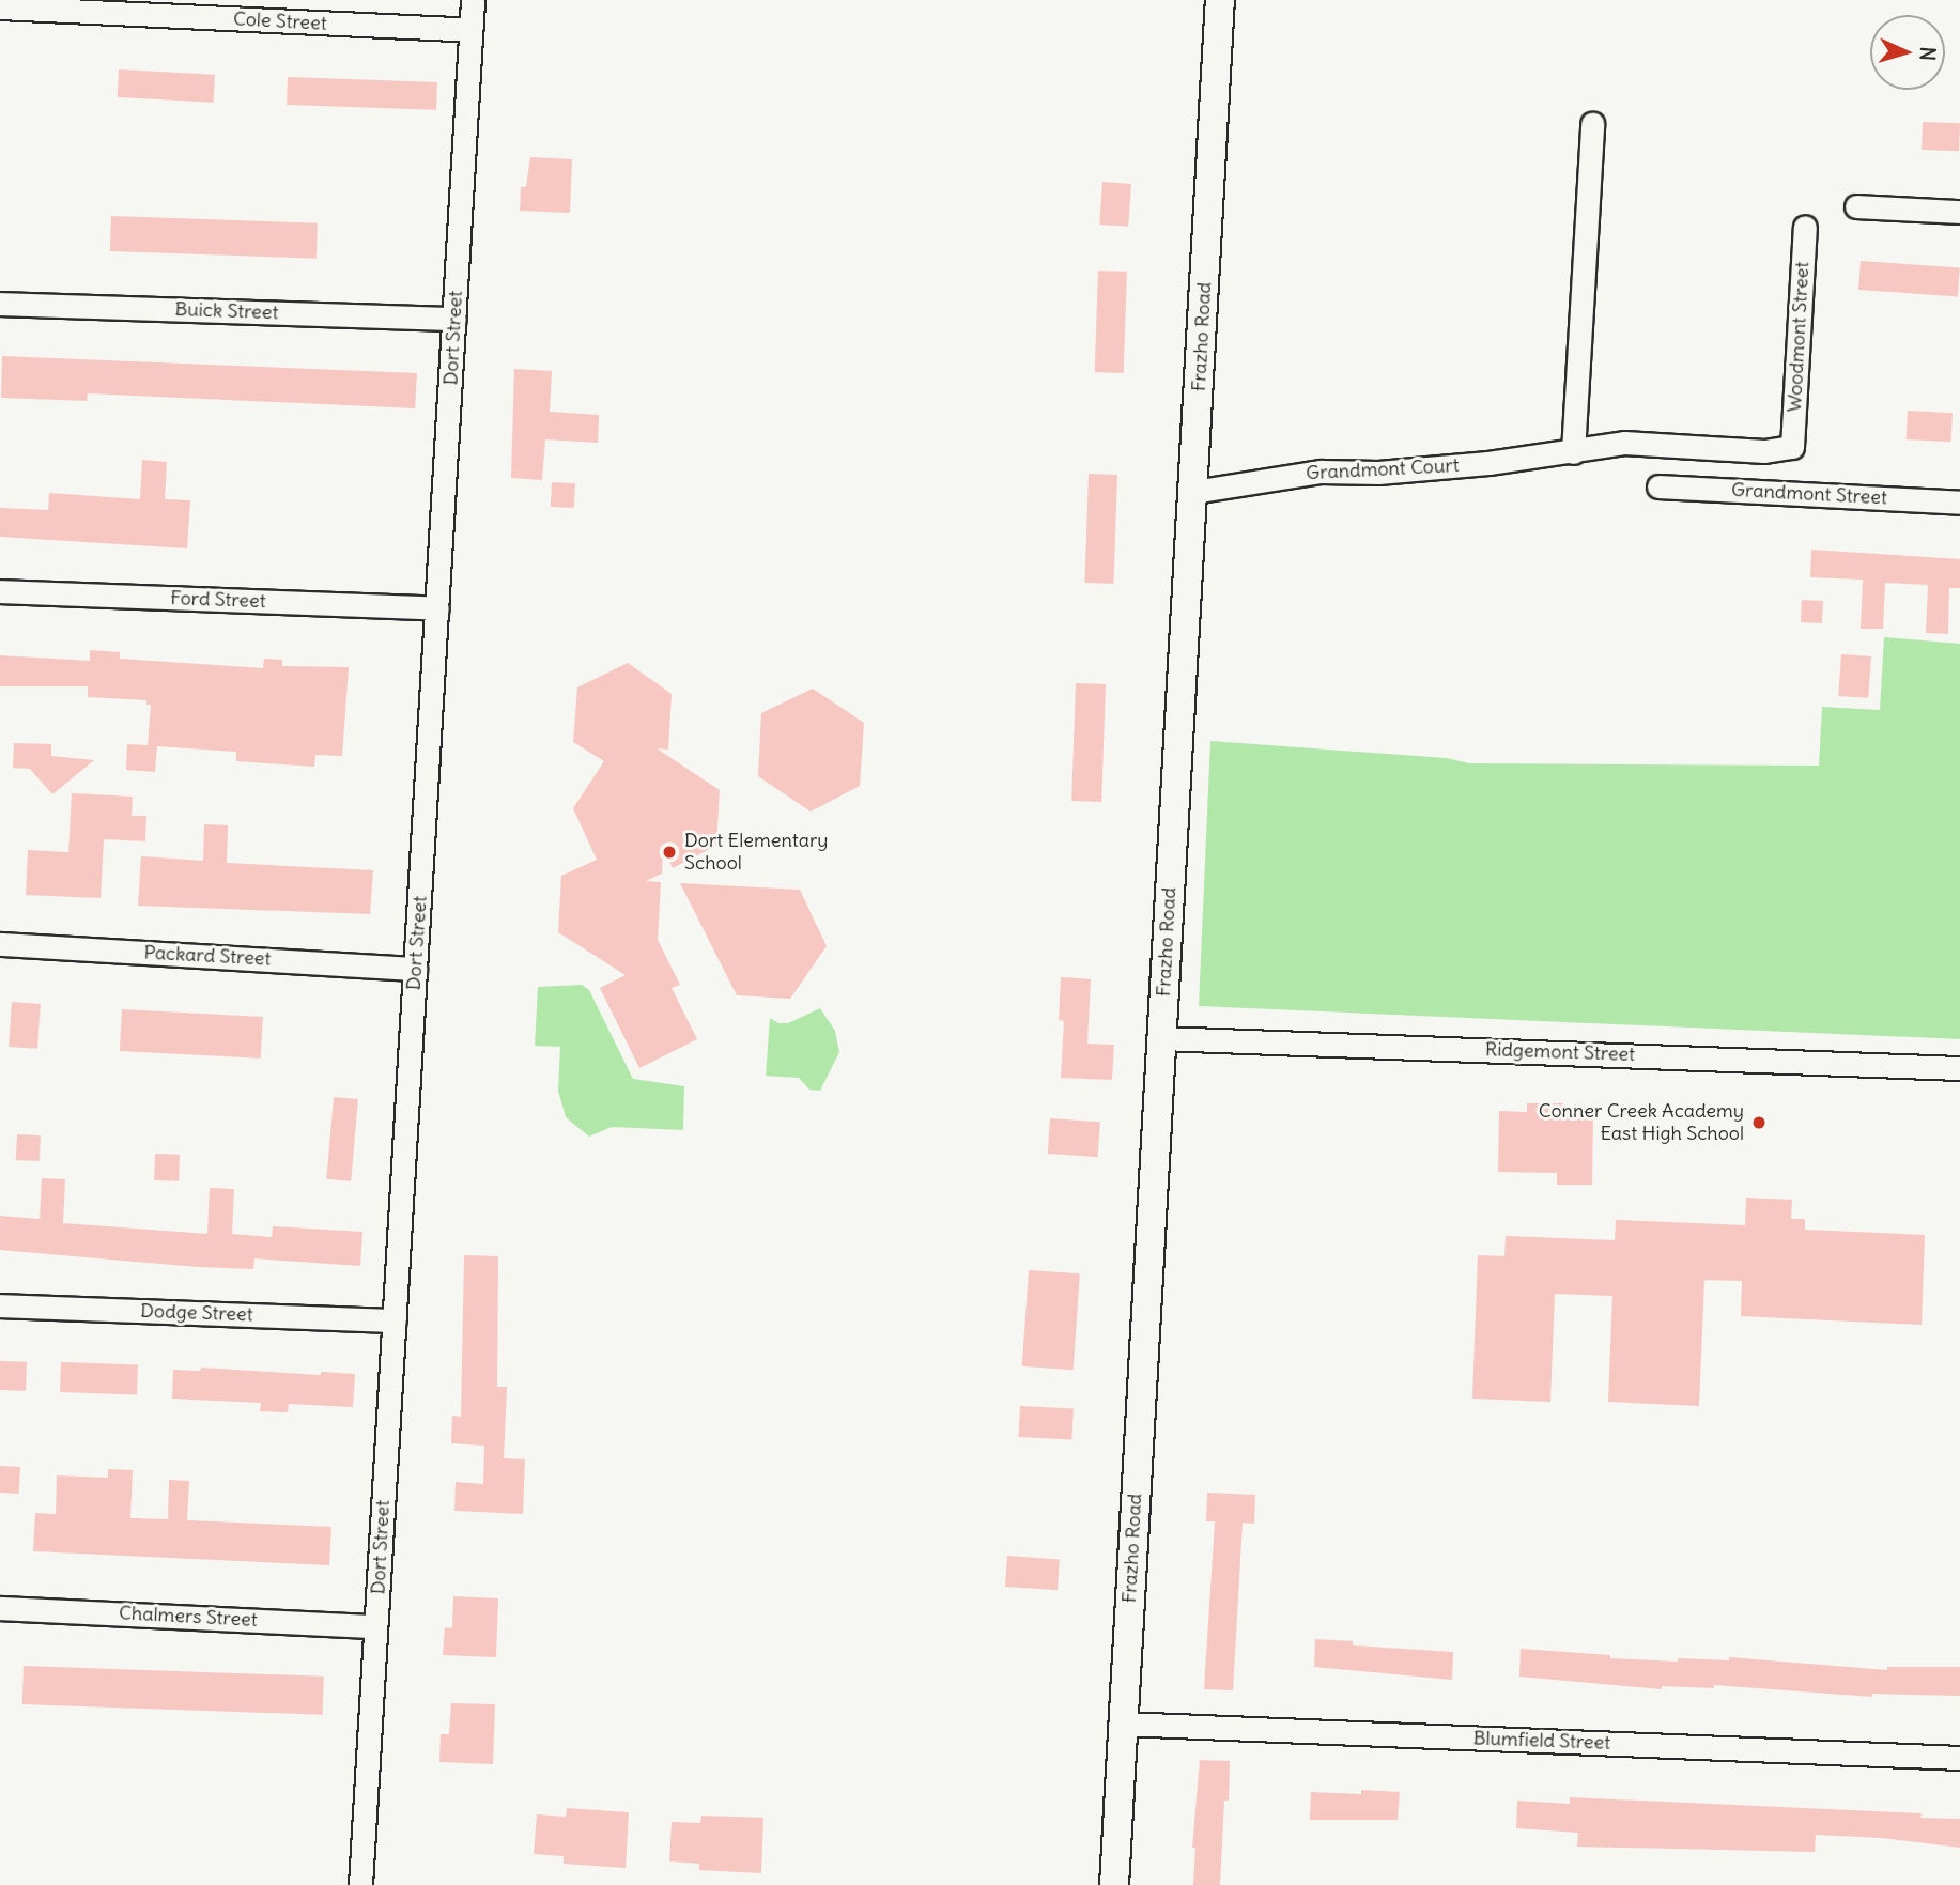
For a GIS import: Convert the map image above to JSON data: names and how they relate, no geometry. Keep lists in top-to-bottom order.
{
  "streets": {
    "street": [
      "Cole Street",
      "Buick Street",
      "Frazho Road",
      "Woodmont Street",
      "Dort Street",
      "Grandmont Court",
      "Grandmont Street",
      "Ford Street",
      "Packard Street",
      "Ridgemont Street",
      "Dodge Street",
      "Chalmers Street",
      "Blumfield Street"
    ]
  },
  "crossings": [
    ["Cole Street", "Dort Street"],
    ["Buick Street", "Dort Street"],
    ["Frazho Road", "Grandmont Court"],
    ["Frazho Road", "Ridgemont Street"],
    ["Frazho Road", "Blumfield Street"],
    ["Woodmont Street", "Grandmont Court"],
    ["Dort Street", "Ford Street"],
    ["Dort Street", "Packard Street"],
    ["Dort Street", "Dodge Street"],
    ["Dort Street", "Chalmers Street"]
  ],
  "places": ["Dort Elementary School", "Conner Creek Academy East High School"],
  "north": "right"
}
